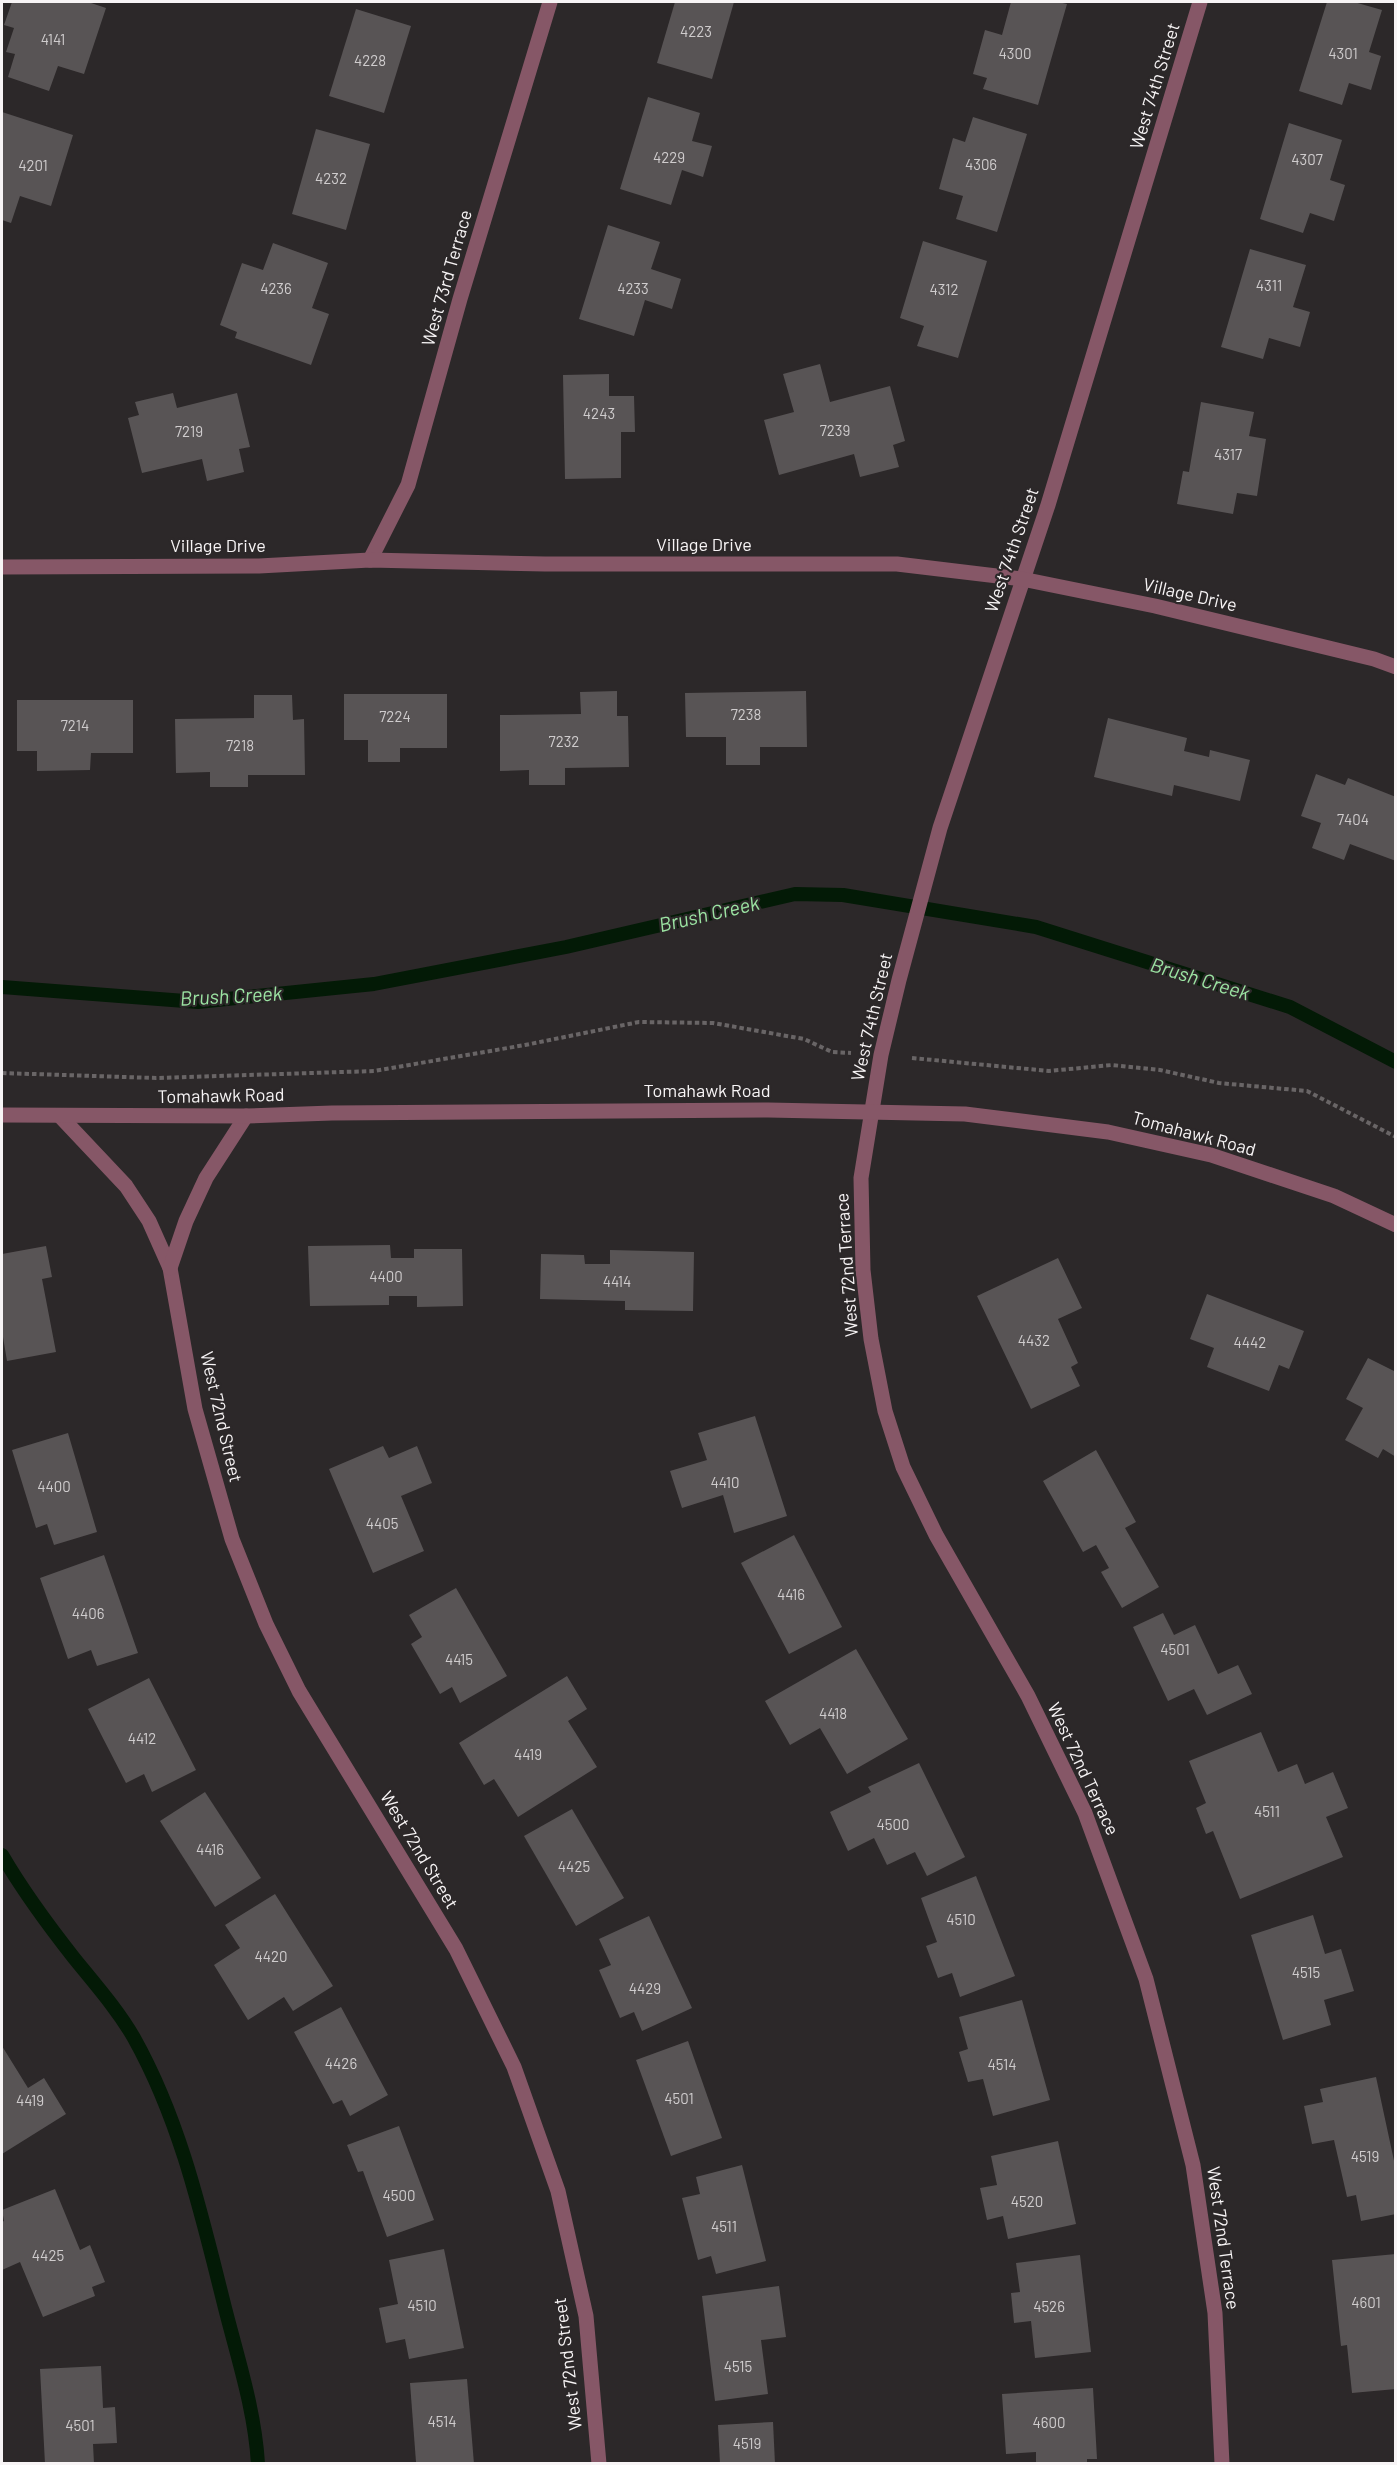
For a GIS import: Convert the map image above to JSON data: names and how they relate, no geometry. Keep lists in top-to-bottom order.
{
  "streets": {
    "street": [
      "West 74th Street",
      "West 73rd Terrace",
      "Village Drive",
      "Tomahawk Road",
      "West 72nd Terrace",
      "West 72nd Street"
    ]
  },
  "crossings": [
    ["West 74th Street", "Village Drive"],
    ["West 74th Street", "Tomahawk Road"],
    ["West 74th Street", "West 72nd Terrace"],
    ["West 73rd Terrace", "Village Drive"],
    ["Tomahawk Road", "West 72nd Terrace"],
    ["Tomahawk Road", "West 72nd Street"]
  ],
  "water": ["Brush Creek"],
  "house_numbers": [
    "4223",
    "4141",
    "4300",
    "4301",
    "4228",
    "4229",
    "4307",
    "4306",
    "4201",
    "4232",
    "4311",
    "4236",
    "4233",
    "4312",
    "4243",
    "7239",
    "7219",
    "4317",
    "7238",
    "7224",
    "7214",
    "7232",
    "7218",
    "7404",
    "4400",
    "4414",
    "4432",
    "4442",
    "4410",
    "4400",
    "4405",
    "4416",
    "4406",
    "4501",
    "4415",
    "4418",
    "4412",
    "4419",
    "4511",
    "4500",
    "4416",
    "4425",
    "4510",
    "4420",
    "4515",
    "4429",
    "4426",
    "4514",
    "4501",
    "4419",
    "4519",
    "4500",
    "4520",
    "4511",
    "4425",
    "4601",
    "4510",
    "4526",
    "4515",
    "4514",
    "4600",
    "4501",
    "4519"
  ]
}
